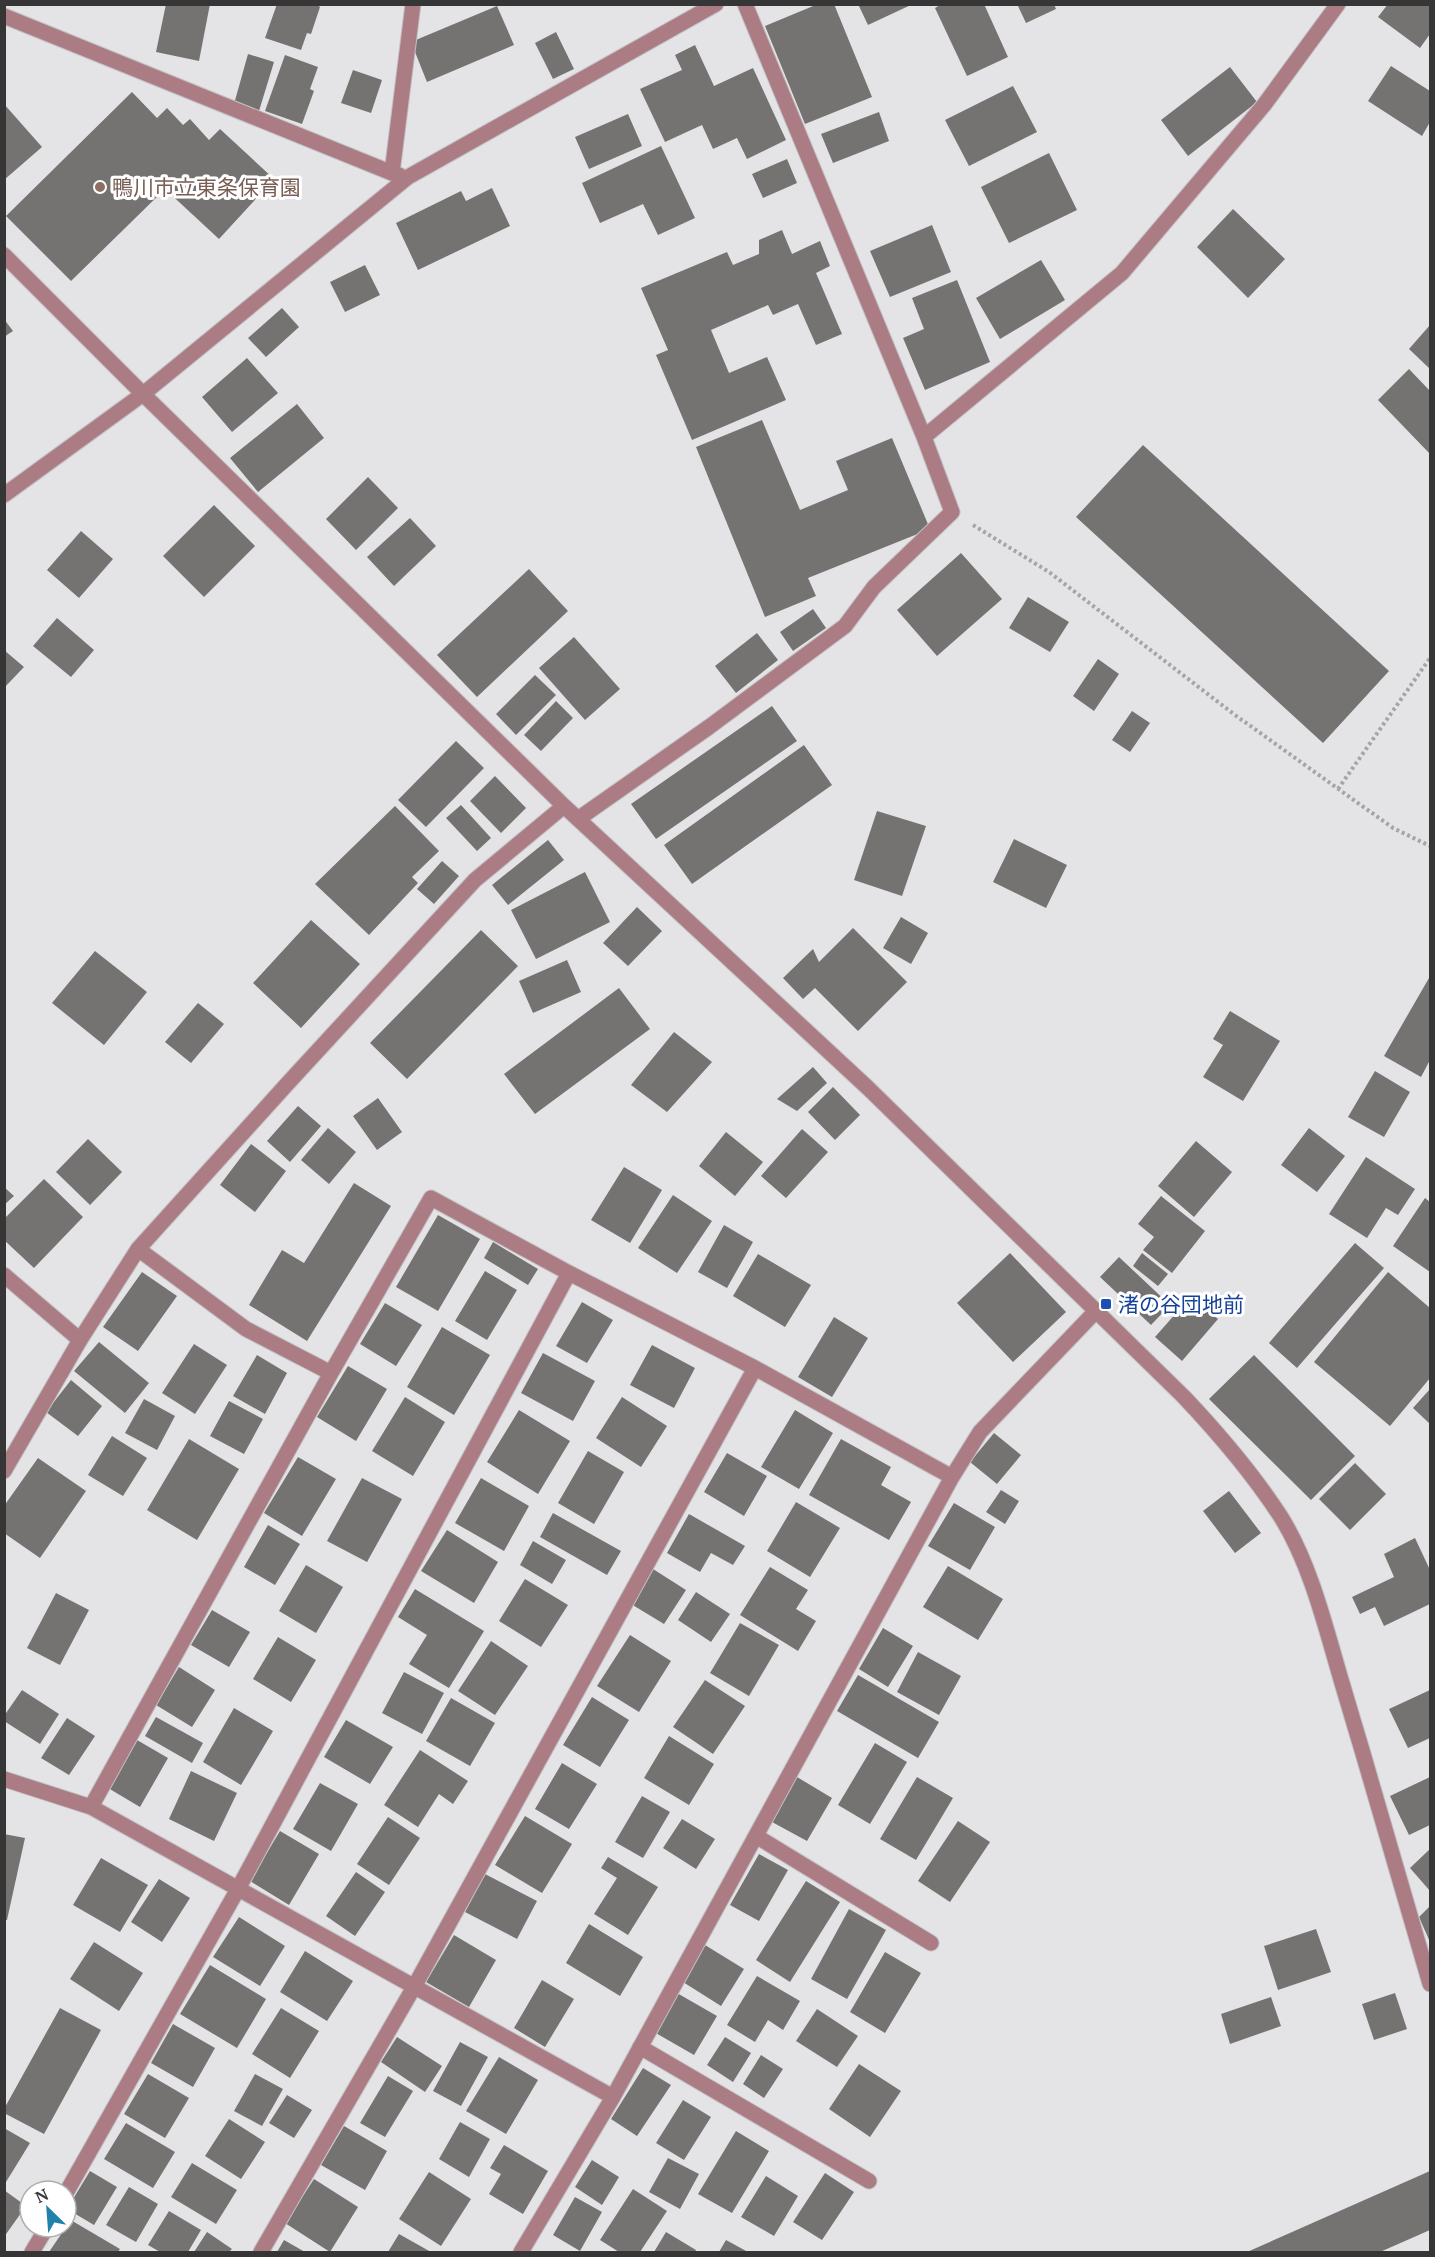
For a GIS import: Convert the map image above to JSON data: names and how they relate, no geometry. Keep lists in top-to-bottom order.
{
  "places": {
    "other": ["鴨川市立東条保育園"],
    "transit": ["渚の谷団地前"]
  },
  "north": "top left"
}
